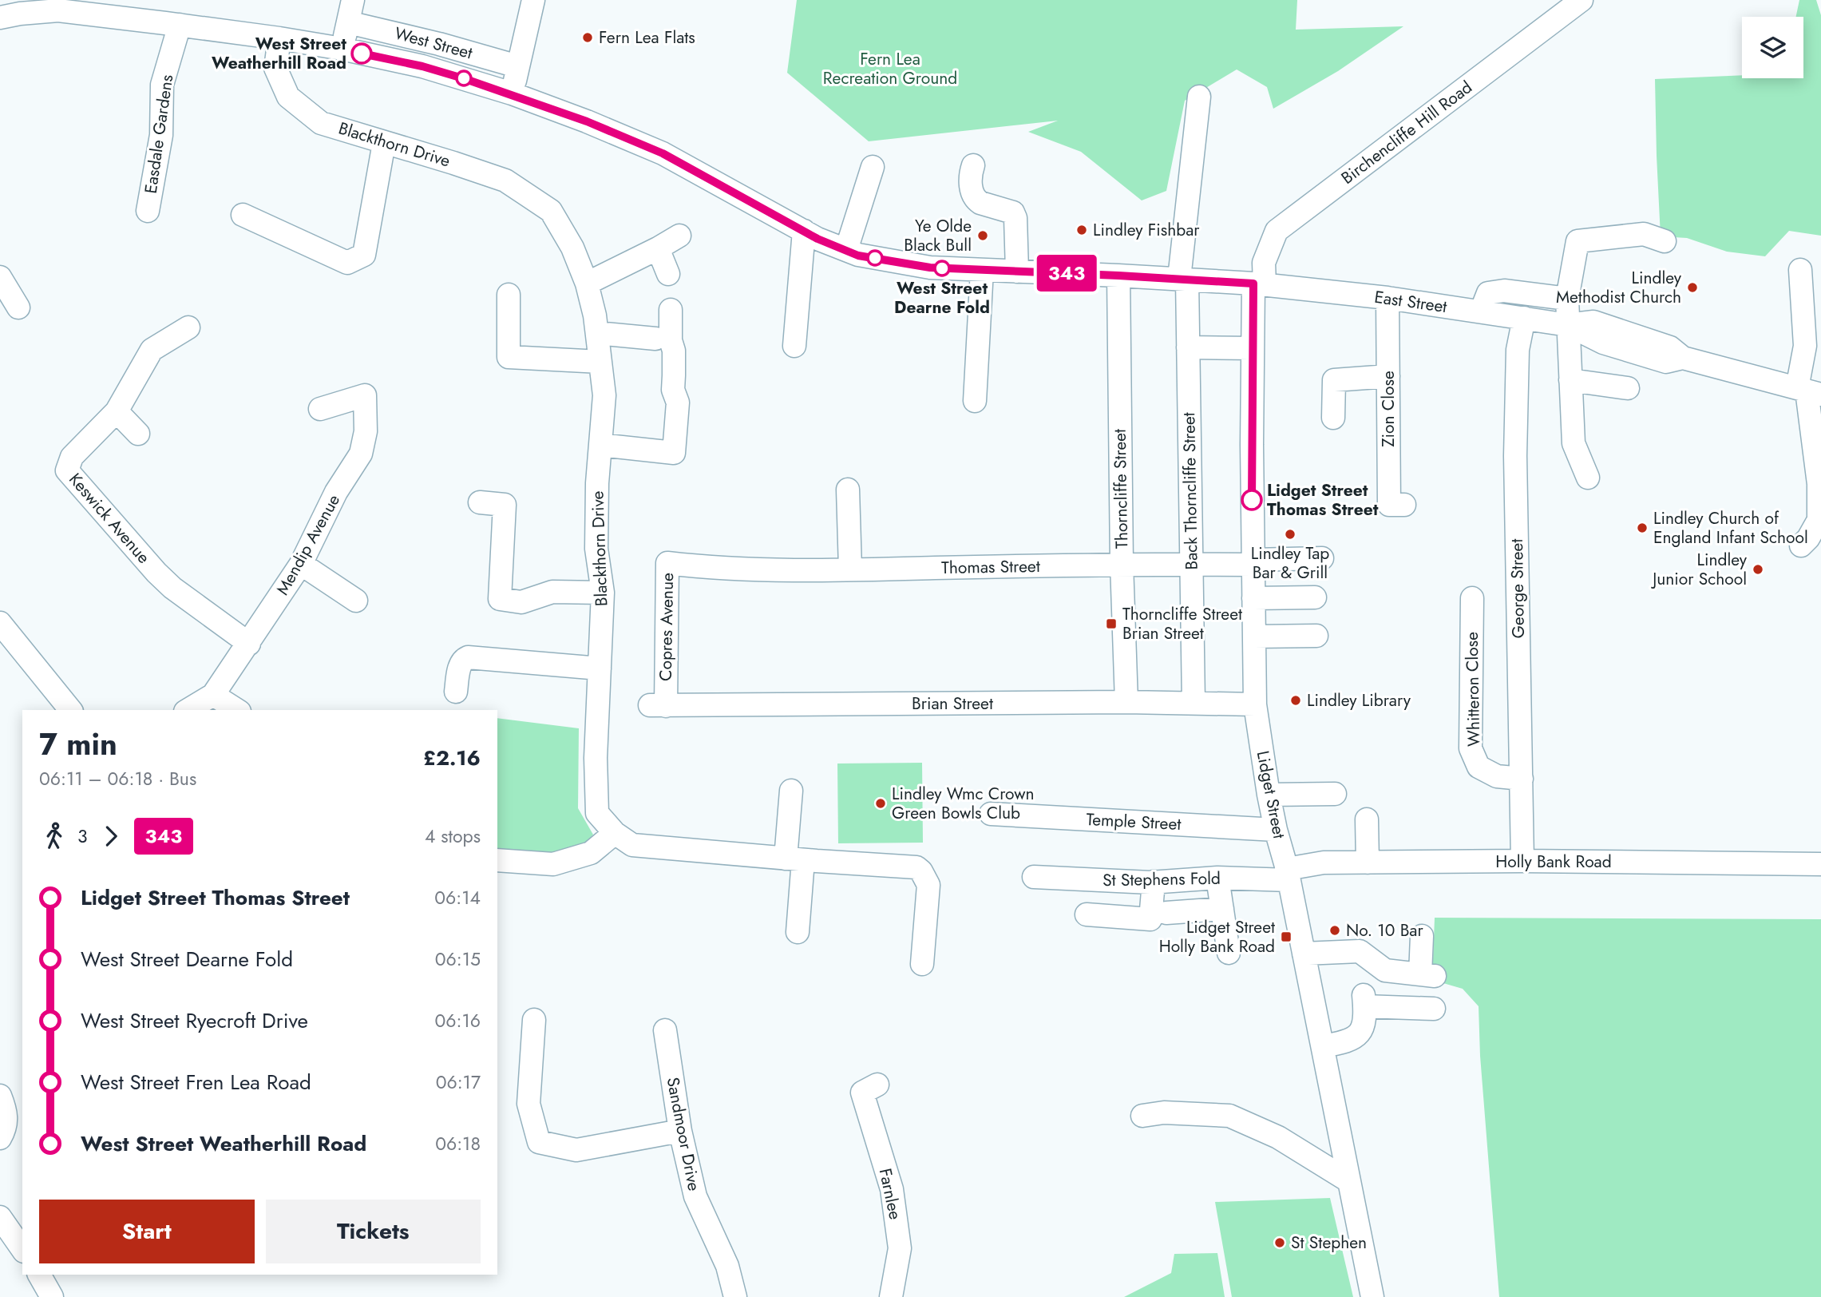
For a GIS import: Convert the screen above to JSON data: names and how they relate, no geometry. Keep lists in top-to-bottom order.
{
  "streets": {
    "street": [
      "West Street",
      "Birchencliffe Hill Road",
      "Easdale Gardens",
      "Blackthorn Drive",
      "East Street",
      "Zion Close",
      "Thorncliffe Street",
      "Back Thorncliffe Street",
      "Keswick Avenue",
      "Mendip Avenue",
      "Thomas Street",
      "George Street",
      "Copres Avenue",
      "Whitteron Close",
      "Brian Street",
      "Lidget Street",
      "Temple Street",
      "Holly Bank Road",
      "St Stephens Fold",
      "Sandmoor Drive",
      "Farnlee"
    ]
  },
  "crossings": [
    ["West Street", "Birchencliffe Hill Road"],
    ["West Street", "Easdale Gardens"],
    ["West Street", "Blackthorn Drive"],
    ["West Street", "East Street"],
    ["West Street", "Thorncliffe Street"],
    ["West Street", "Back Thorncliffe Street"],
    ["West Street", "Lidget Street"],
    ["Birchencliffe Hill Road", "East Street"],
    ["Birchencliffe Hill Road", "Lidget Street"],
    ["East Street", "Zion Close"],
    ["East Street", "George Street"],
    ["East Street", "Lidget Street"],
    ["Thorncliffe Street", "Thomas Street"],
    ["Thorncliffe Street", "Brian Street"],
    ["Back Thorncliffe Street", "Thomas Street"],
    ["Back Thorncliffe Street", "Brian Street"],
    ["Keswick Avenue", "Mendip Avenue"],
    ["Thomas Street", "Copres Avenue"],
    ["Thomas Street", "Lidget Street"],
    ["George Street", "Whitteron Close"],
    ["George Street", "Holly Bank Road"],
    ["Copres Avenue", "Brian Street"],
    ["Brian Street", "Lidget Street"],
    ["Lidget Street", "Temple Street"],
    ["Lidget Street", "Holly Bank Road"],
    ["Lidget Street", "St Stephens Fold"],
    ["Holly Bank Road", "St Stephens Fold"]
  ],
  "parks": ["Fern Lea Recreation Ground"],
  "places": {
    "other": [
      "Fern Lea Flats",
      "West Street Weatherhill Road",
      "Lindley Fishbar",
      "Ye Olde Black Bull",
      "West Street Dearne Fold",
      "Lindley Methodist Church",
      "Lidget Street Thomas Street",
      "Lindley Church of England Infant School",
      "Lindley Tap Bar & Grill",
      "Lindley Junior School",
      "Lindley Library",
      "Lindley Wmc Crown Green Bowls Club",
      "No. 10 Bar",
      "St Stephen"
    ],
    "transit": ["Thorncliffe Street Brian Street", "Lidget Street Holly Bank Road"]
  },
  "lines": ["bus line 343"],
  "page": {
    "on_map": "343",
    "heading": ["7 min", "06:11 – 06:18 · Bus", "£2.16"],
    "legs": ["3", "343", "4 stops"],
    "list": [
      {
        "name": "Lidget Street Thomas Street",
        "value": "06:14"
      },
      {
        "name": "West Street Dearne Fold",
        "value": "06:15"
      },
      {
        "name": "West Street Ryecroft Drive",
        "value": "06:16"
      },
      {
        "name": "West Street Fren Lea Road",
        "value": "06:17"
      },
      {
        "name": "West Street Weatherhill Road",
        "value": "06:18"
      }
    ],
    "buttons": ["Start", "Tickets"]
  }
}
